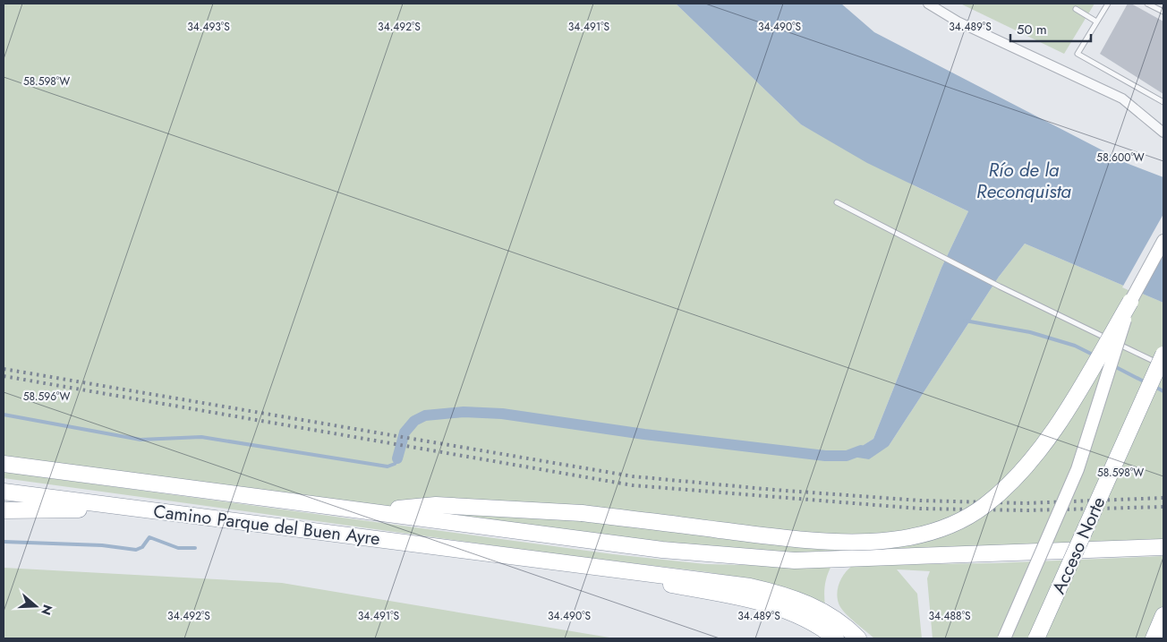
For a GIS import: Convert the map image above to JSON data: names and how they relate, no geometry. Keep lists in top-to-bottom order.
{
  "streets": {
    "highway": ["Camino Parque del Buen Ayre", "Acceso Norte"]
  },
  "water": ["Río de la Reconquista"],
  "scale_bar": "50 m",
  "north": "right",
  "coordinates": [
    "34.492°S",
    "34.491°S",
    "34.490°S",
    "34.489°S",
    "34.493°S",
    "58.598°W",
    "58.600°W",
    "58.596°W",
    "34.488°S"
  ]
}
